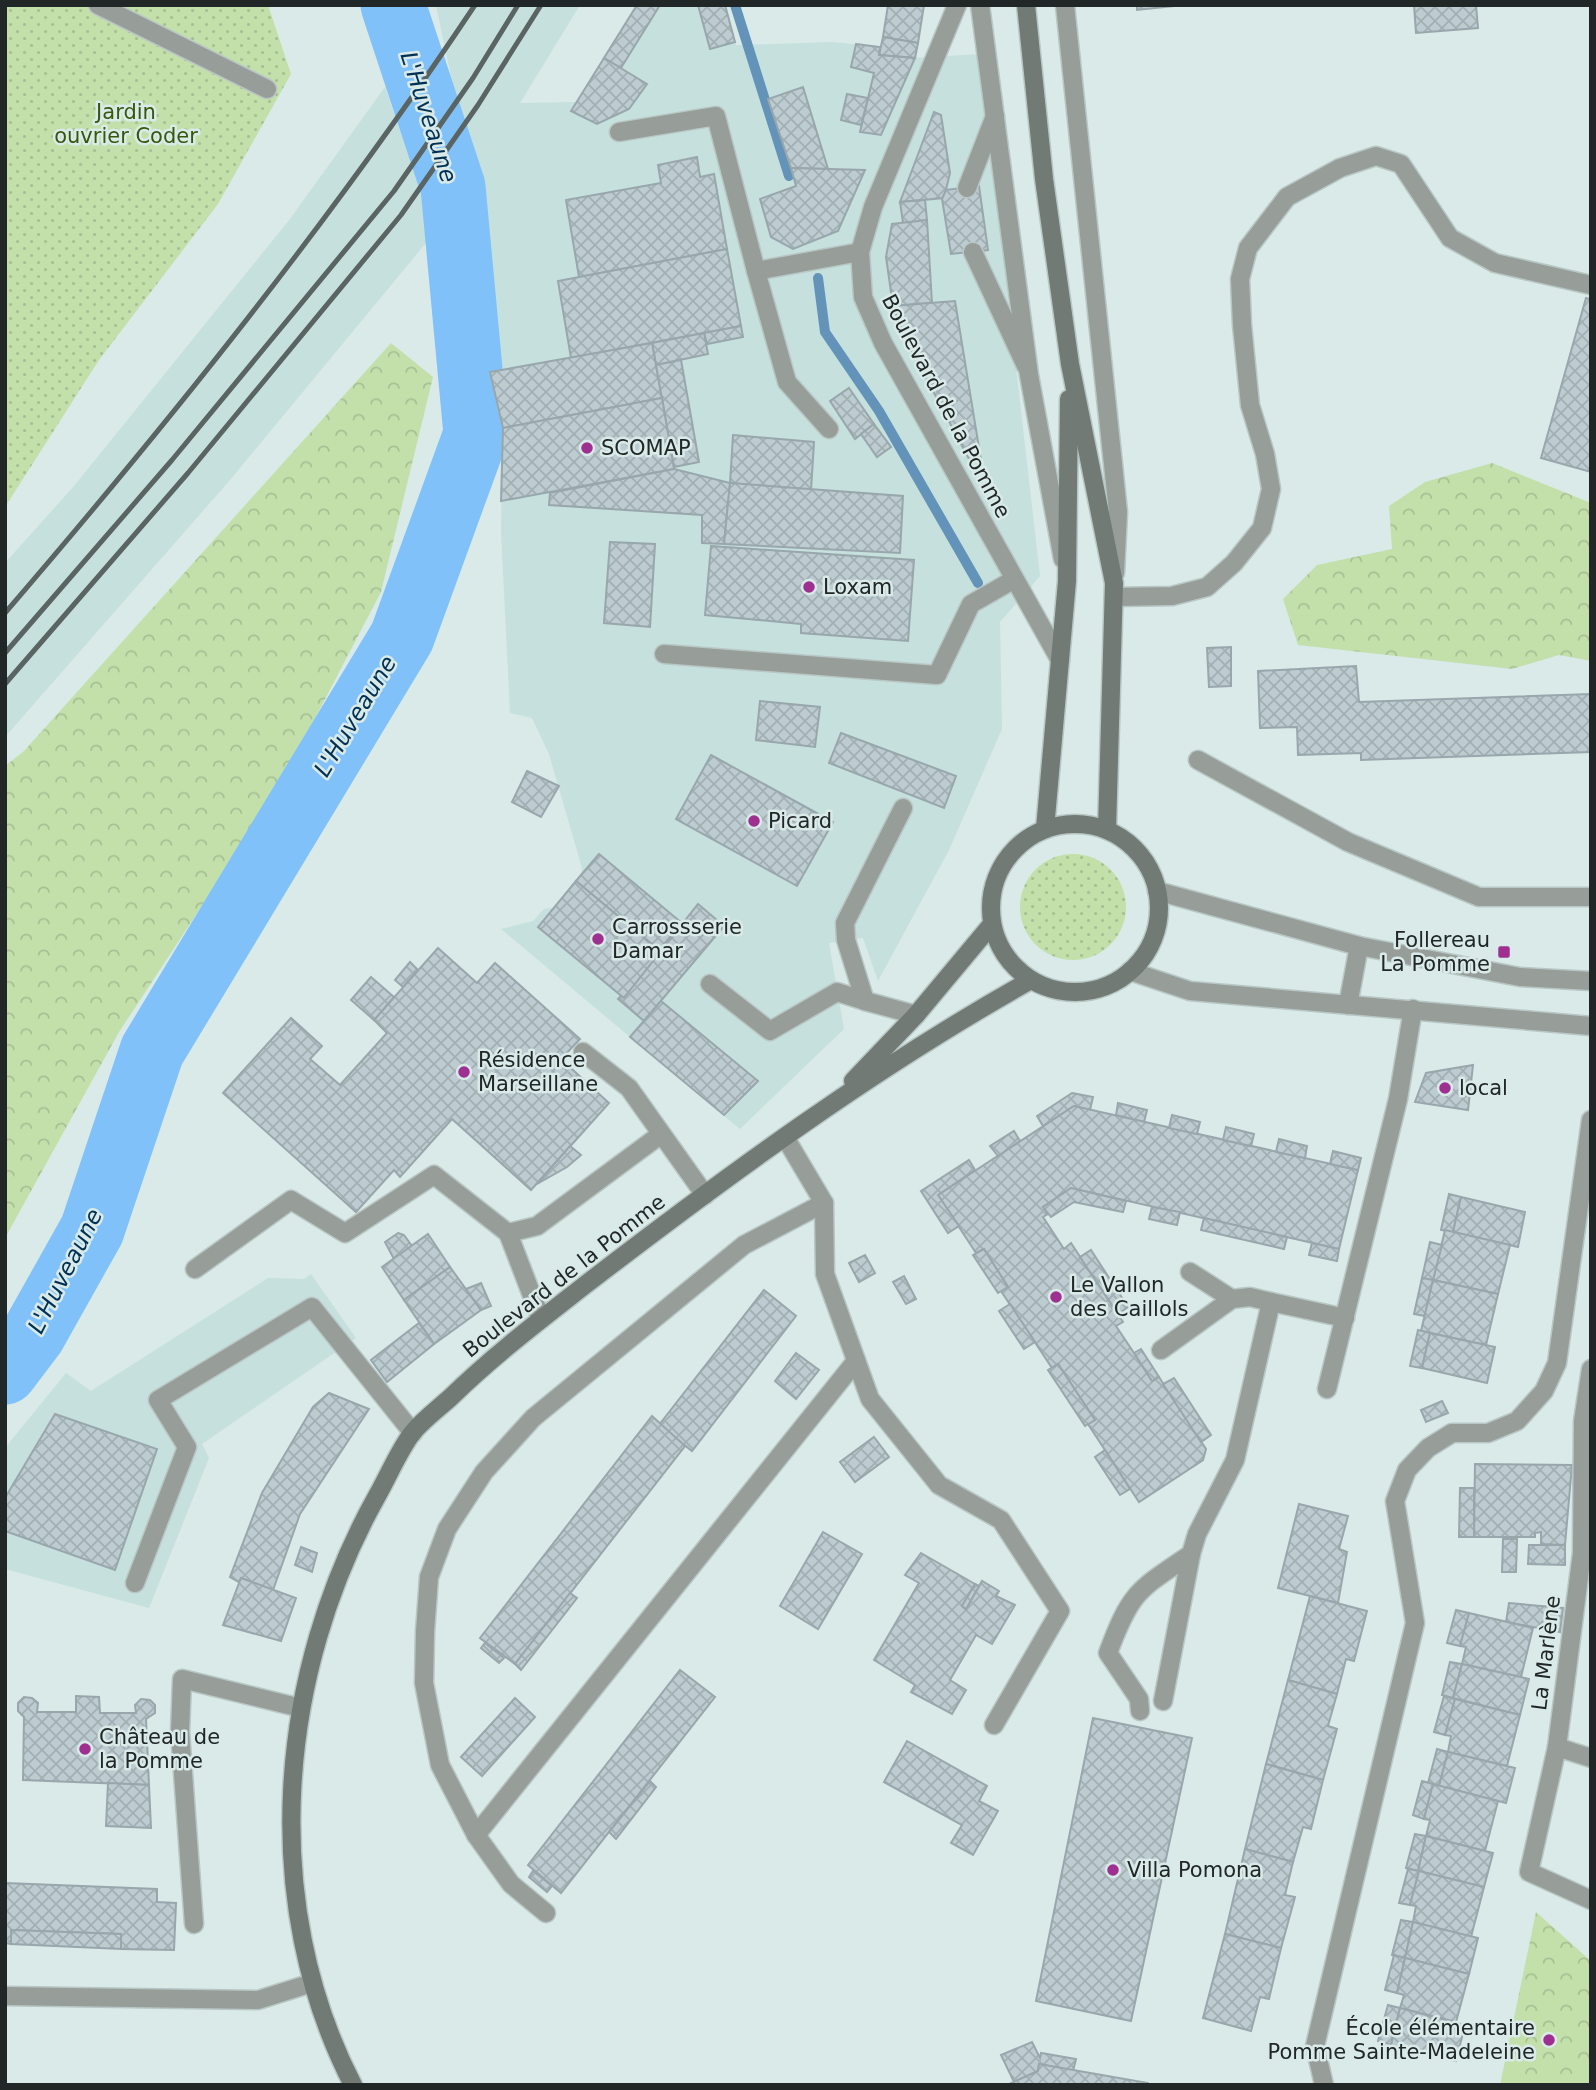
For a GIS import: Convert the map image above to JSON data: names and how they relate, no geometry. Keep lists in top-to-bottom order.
{
  "streets": {
    "main road": ["Boulevard de la Pomme"],
    "street": ["La Marlène"]
  },
  "water": ["L'Huveaune"],
  "parks": ["Jardin ouvrier Coder"],
  "places": {
    "other": [
      "SCOMAP",
      "Loxam",
      "Picard",
      "Carrossserie Damar",
      "Résidence Marseillane",
      "local",
      "Le Vallon des Caillols",
      "Château de la Pomme",
      "Villa Pomona",
      "École élémentaire Pomme Sainte-Madeleine"
    ],
    "transit": ["Follereau La Pomme"]
  }
}
